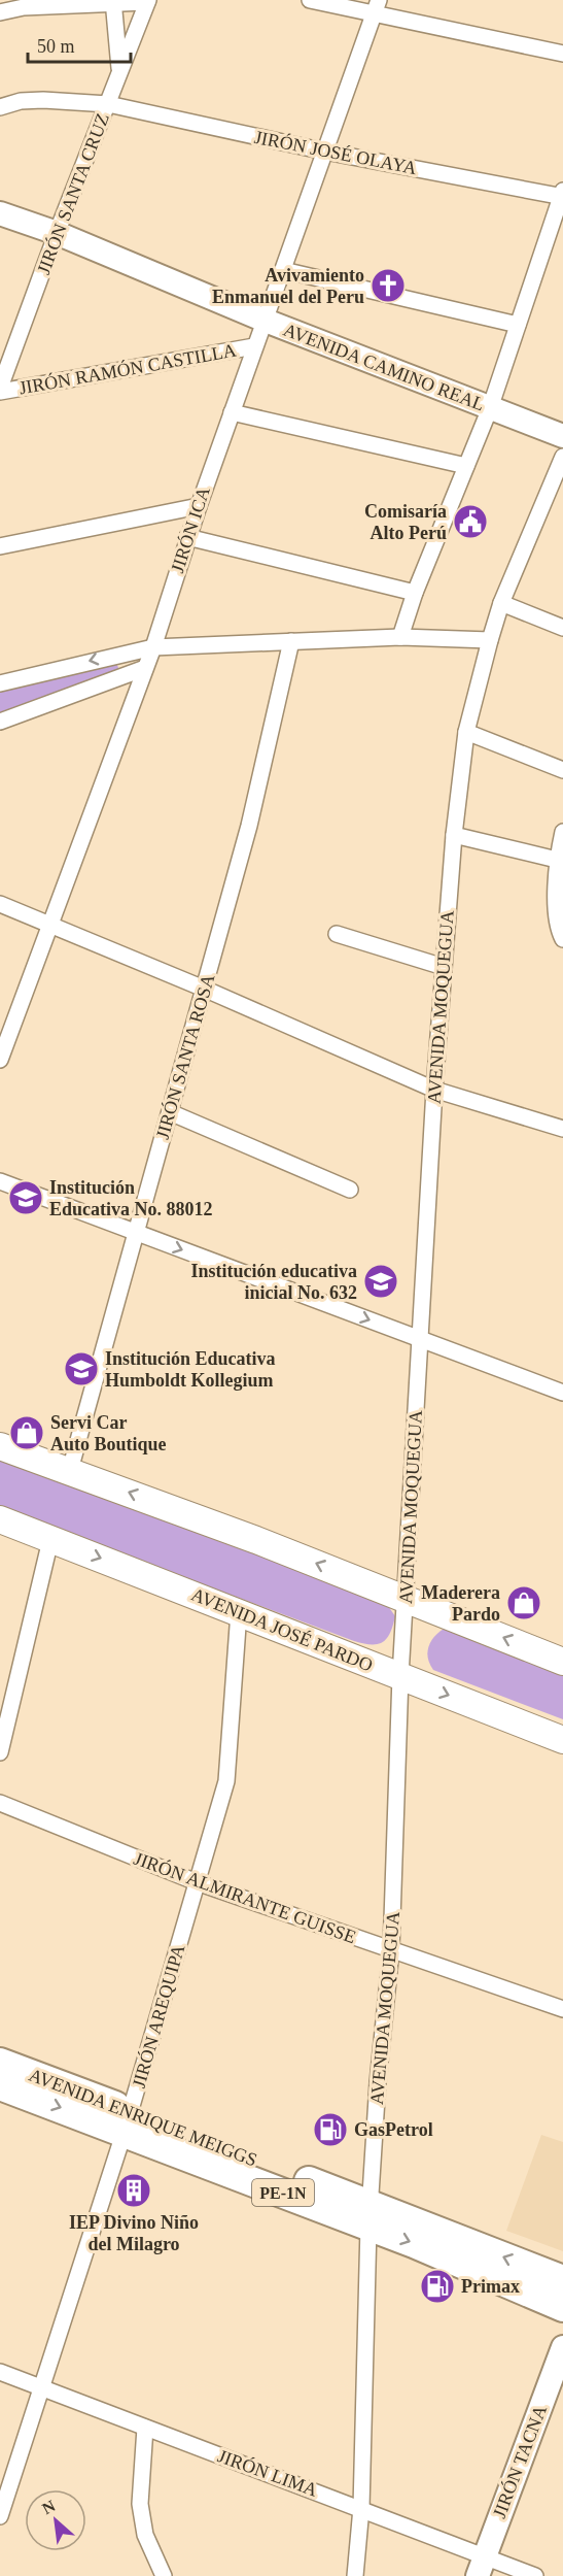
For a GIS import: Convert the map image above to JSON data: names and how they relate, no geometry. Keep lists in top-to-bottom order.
{
  "streets": {
    "highway": ["AVENIDA ENRIQUE MEIGGS", "PE-1N"],
    "main road": ["AVENIDA CAMINO REAL", "AVENIDA JOSÉ PARDO", "JIRÓN TACNA"],
    "street": [
      "JIRÓN JOSÉ OLAYA",
      "JIRÓN SANTA CRUZ",
      "JIRÓN RAMÓN CASTILLA",
      "JIRÓN ICA",
      "AVENIDA MOQUEGUA",
      "JIRÓN SANTA ROSA",
      "JIRÓN ALMIRANTE GUISSE",
      "JIRÓN AREQUIPA",
      "JIRÓN LIMA"
    ]
  },
  "crossings": [
    ["JIRÓN JOSÉ OLAYA", "JIRÓN SANTA CRUZ"],
    ["JIRÓN JOSÉ OLAYA", "JIRÓN ICA"],
    ["JIRÓN SANTA CRUZ", "AVENIDA CAMINO REAL"],
    ["JIRÓN SANTA CRUZ", "JIRÓN RAMÓN CASTILLA"],
    ["AVENIDA CAMINO REAL", "JIRÓN ICA"],
    ["JIRÓN RAMÓN CASTILLA", "JIRÓN ICA"],
    ["AVENIDA MOQUEGUA", "AVENIDA JOSÉ PARDO"],
    ["AVENIDA MOQUEGUA", "JIRÓN ALMIRANTE GUISSE"],
    ["AVENIDA MOQUEGUA", "AVENIDA ENRIQUE MEIGGS"],
    ["AVENIDA MOQUEGUA", "JIRÓN LIMA"],
    ["AVENIDA JOSÉ PARDO", "JIRÓN AREQUIPA"],
    ["JIRÓN ALMIRANTE GUISSE", "JIRÓN AREQUIPA"],
    ["JIRÓN AREQUIPA", "AVENIDA ENRIQUE MEIGGS"],
    ["JIRÓN AREQUIPA", "JIRÓN LIMA"],
    ["JIRÓN TACNA", "JIRÓN LIMA"]
  ],
  "places": {
    "church": ["Avivamiento Enmanuel del Peru"],
    "public building": ["Comisaría Alto Perú"],
    "school or university": ["Institución Educativa No. 88012", "Institución educativa inicial No. 632", "Institución Educativa Humboldt Kollegium"],
    "shop": ["Servi Car Auto Boutique", "Maderera Pardo"],
    "fuel station": ["GasPetrol", "Primax"],
    "building": ["IEP Divino Niño del Milagro"]
  },
  "scale_bar": "50 m",
  "north": "top left"
}
